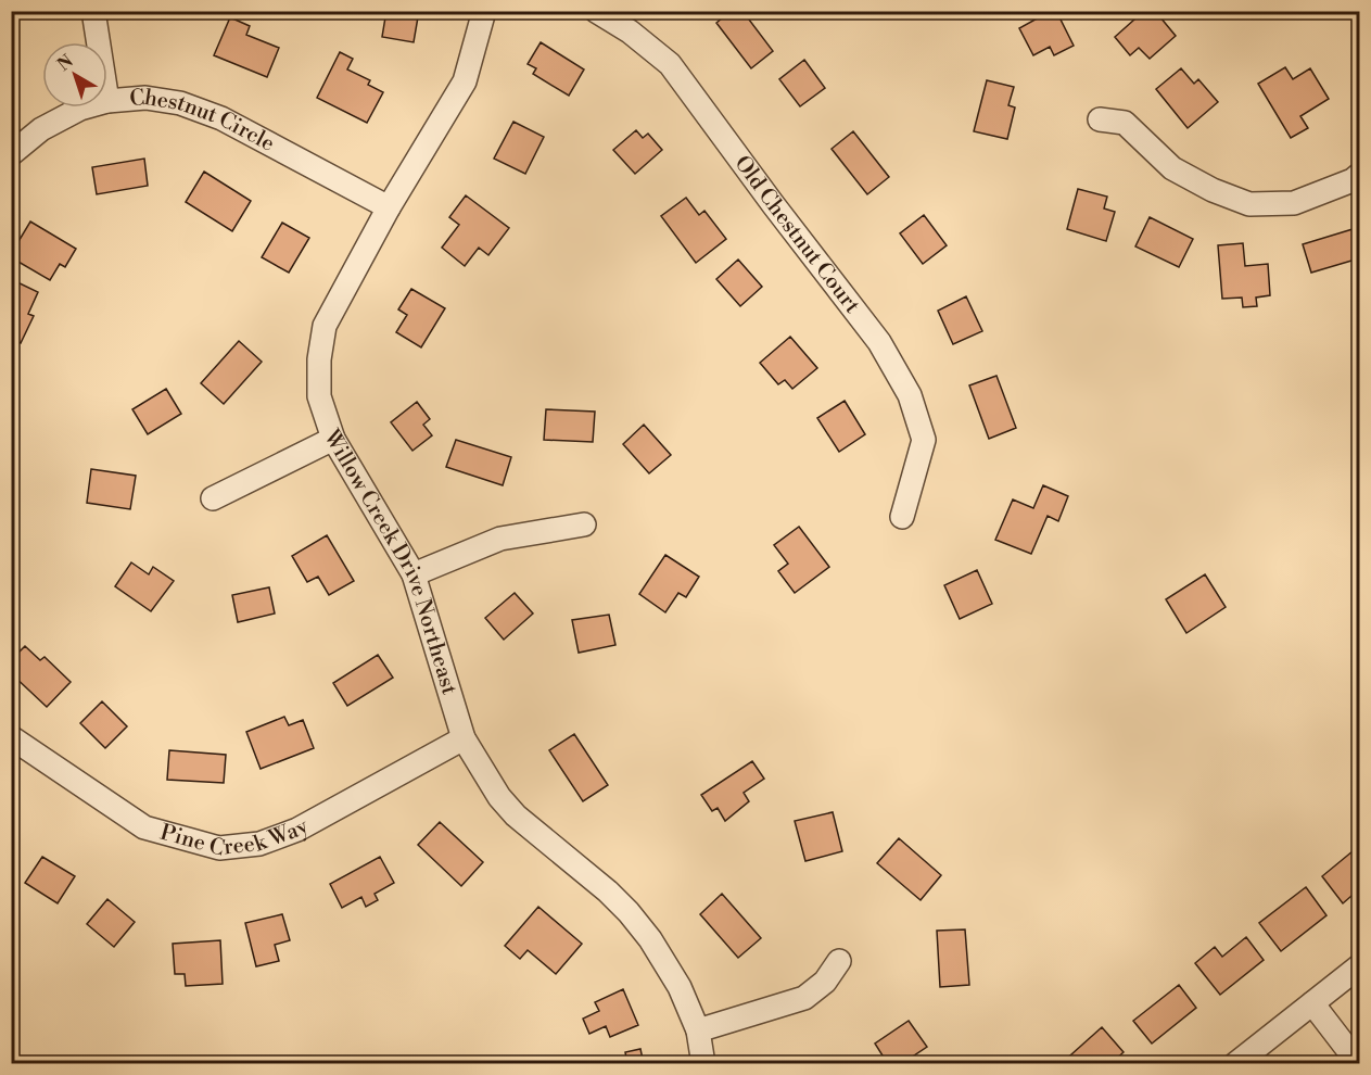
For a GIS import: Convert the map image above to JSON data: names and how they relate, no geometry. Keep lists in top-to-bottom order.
{
  "streets": {
    "street": [
      "Chestnut Circle",
      "Old Chestnut Court",
      "Willow Creek Drive Northeast",
      "Pine Creek Way"
    ]
  },
  "crossings": [
    ["Chestnut Circle", "Willow Creek Drive Northeast"],
    ["Willow Creek Drive Northeast", "Pine Creek Way"]
  ],
  "north": "top left"
}
